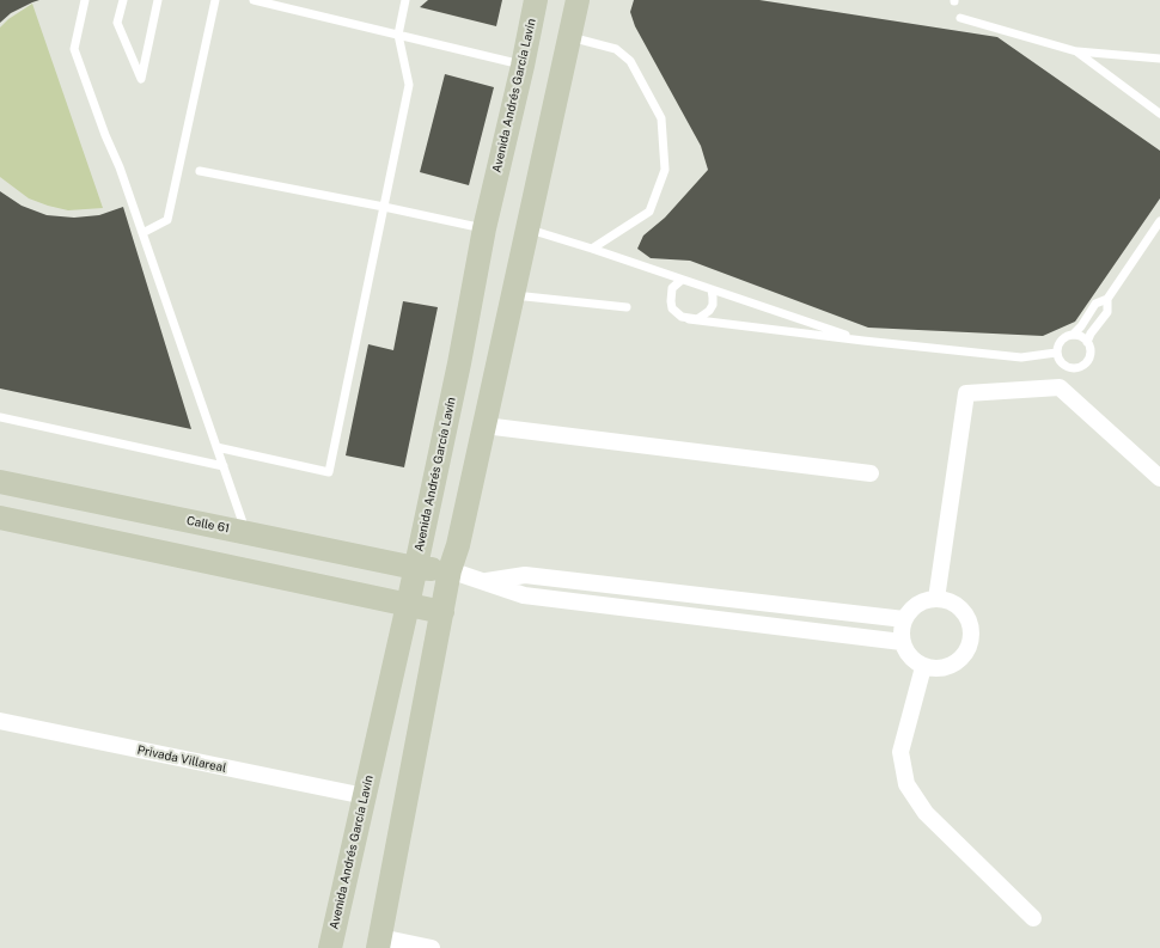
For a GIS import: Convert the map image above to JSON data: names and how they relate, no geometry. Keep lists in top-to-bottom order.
{
  "streets": {
    "main road": ["Avenida Andrés García Lavín", "Calle 61"],
    "street": ["Privada Villareal"]
  },
  "crossings": [
    ["Avenida Andrés García Lavín", "Calle 61"],
    ["Avenida Andrés García Lavín", "Privada Villareal"]
  ]
}
